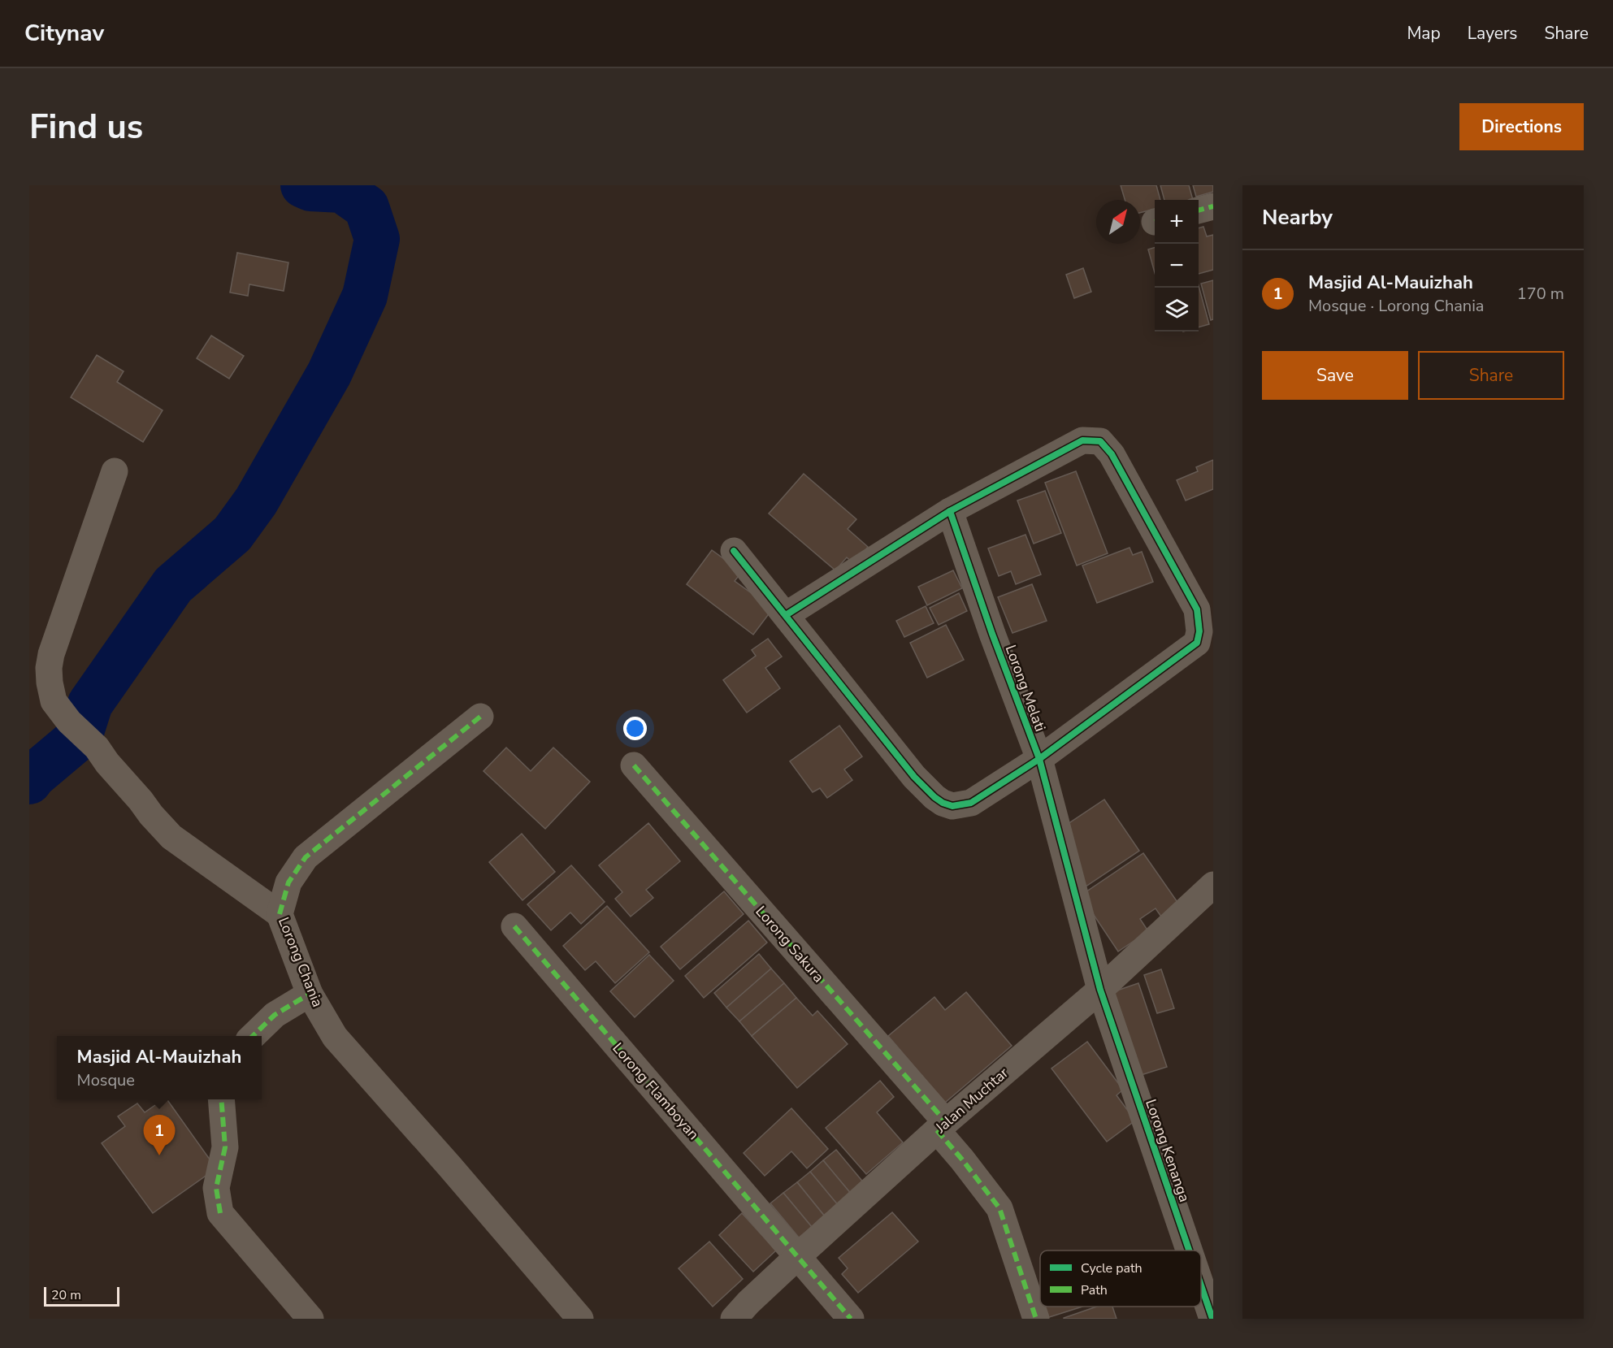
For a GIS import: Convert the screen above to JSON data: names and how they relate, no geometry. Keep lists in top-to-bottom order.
{
  "streets": {
    "street": [
      "Lorong Melati",
      "Lorong Sakura",
      "Lorong Chania",
      "Lorong Flamboyan",
      "Jalan Muchtar",
      "Lorong Kenanga"
    ]
  },
  "crossings": [
    ["Lorong Melati", "Jalan Muchtar"],
    ["Lorong Melati", "Lorong Kenanga"],
    ["Lorong Sakura", "Jalan Muchtar"],
    ["Lorong Flamboyan", "Jalan Muchtar"],
    ["Jalan Muchtar", "Lorong Kenanga"]
  ],
  "legend": ["Cycle path", "Path"],
  "scale_bar": "20 m",
  "north": "top right",
  "page": {
    "header": "Citynav",
    "nav": ["Map", "Layers", "Share"],
    "buttons": [
      "Directions",
      ["Save", "Share"]
    ],
    "title": "Find us",
    "heading": "Nearby",
    "map_buttons": ["+", "−"],
    "list": [
      {
        "mark": "1",
        "name": "Masjid Al-Mauizhah",
        "note": "Mosque · Lorong Chania",
        "value": "170 m"
      }
    ],
    "popup": ["Masjid Al-Mauizhah", "Mosque"],
    "pins": "1",
    "scale": "20 m"
  }
}
